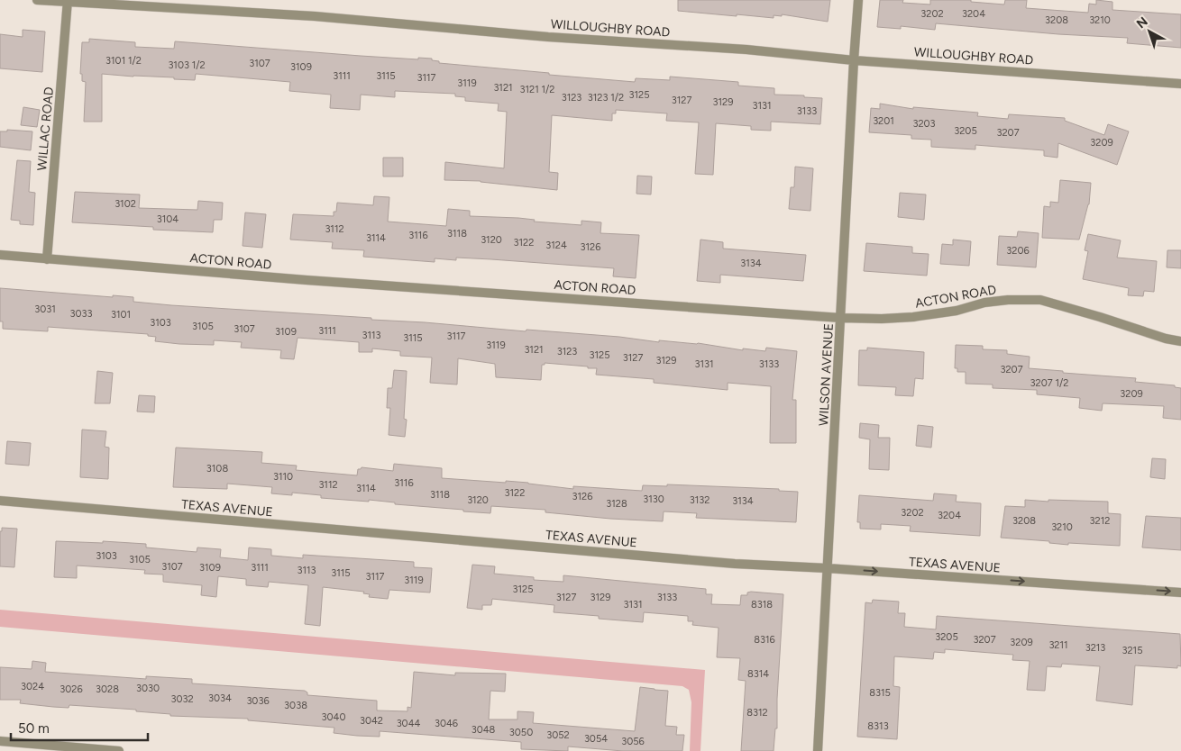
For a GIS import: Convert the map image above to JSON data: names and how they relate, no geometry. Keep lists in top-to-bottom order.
{
  "streets": {
    "street": [
      "WILLOUGHBY ROAD",
      "WILLAC ROAD",
      "ACTON ROAD",
      "WILSON AVENUE",
      "TEXAS AVENUE"
    ]
  },
  "crossings": [
    ["WILLOUGHBY ROAD", "WILLAC ROAD"],
    ["WILLOUGHBY ROAD", "WILSON AVENUE"],
    ["WILLAC ROAD", "ACTON ROAD"],
    ["ACTON ROAD", "WILSON AVENUE"],
    ["WILSON AVENUE", "TEXAS AVENUE"]
  ],
  "house_numbers": [
    "3202",
    "3204",
    "3208",
    "3210",
    "3101 1/2",
    "3107",
    "3103 1/2",
    "3109",
    "3111",
    "3115",
    "3117",
    "3119",
    "3121",
    "3121 1/2",
    "3125",
    "3123",
    "3123 1/2",
    "3127",
    "3129",
    "3131",
    "3133",
    "3201",
    "3203",
    "3205",
    "3207",
    "3209",
    "3102",
    "3104",
    "3112",
    "3118",
    "3116",
    "3114",
    "3120",
    "3122",
    "3124",
    "3126",
    "3206",
    "3134",
    "3031",
    "3033",
    "3101",
    "3103",
    "3105",
    "3107",
    "3111",
    "3109",
    "3113",
    "3117",
    "3115",
    "3119",
    "3121",
    "3123",
    "3125",
    "3127",
    "3129",
    "3131",
    "3133",
    "3207",
    "3207 1/2",
    "3209",
    "3108",
    "3110",
    "3116",
    "3112",
    "3114",
    "3122",
    "3118",
    "3126",
    "3130",
    "3120",
    "3132",
    "3134",
    "3128",
    "3202",
    "3204",
    "3208",
    "3212",
    "3210",
    "3103",
    "3105",
    "3107",
    "3109",
    "3111",
    "3113",
    "3115",
    "3117",
    "3119",
    "3125",
    "3127",
    "3129",
    "3133",
    "3131",
    "8318",
    "3205",
    "8316",
    "3207",
    "3209",
    "3211",
    "3213",
    "3215",
    "8314",
    "3024",
    "3030",
    "3026",
    "3028",
    "8315",
    "3034",
    "3032",
    "3036",
    "3038",
    "8312",
    "3040",
    "3042",
    "3044",
    "3046",
    "8313",
    "3048",
    "3050",
    "3052",
    "3054",
    "3056"
  ],
  "scale_bar": "50 m",
  "north": "top left"
}
